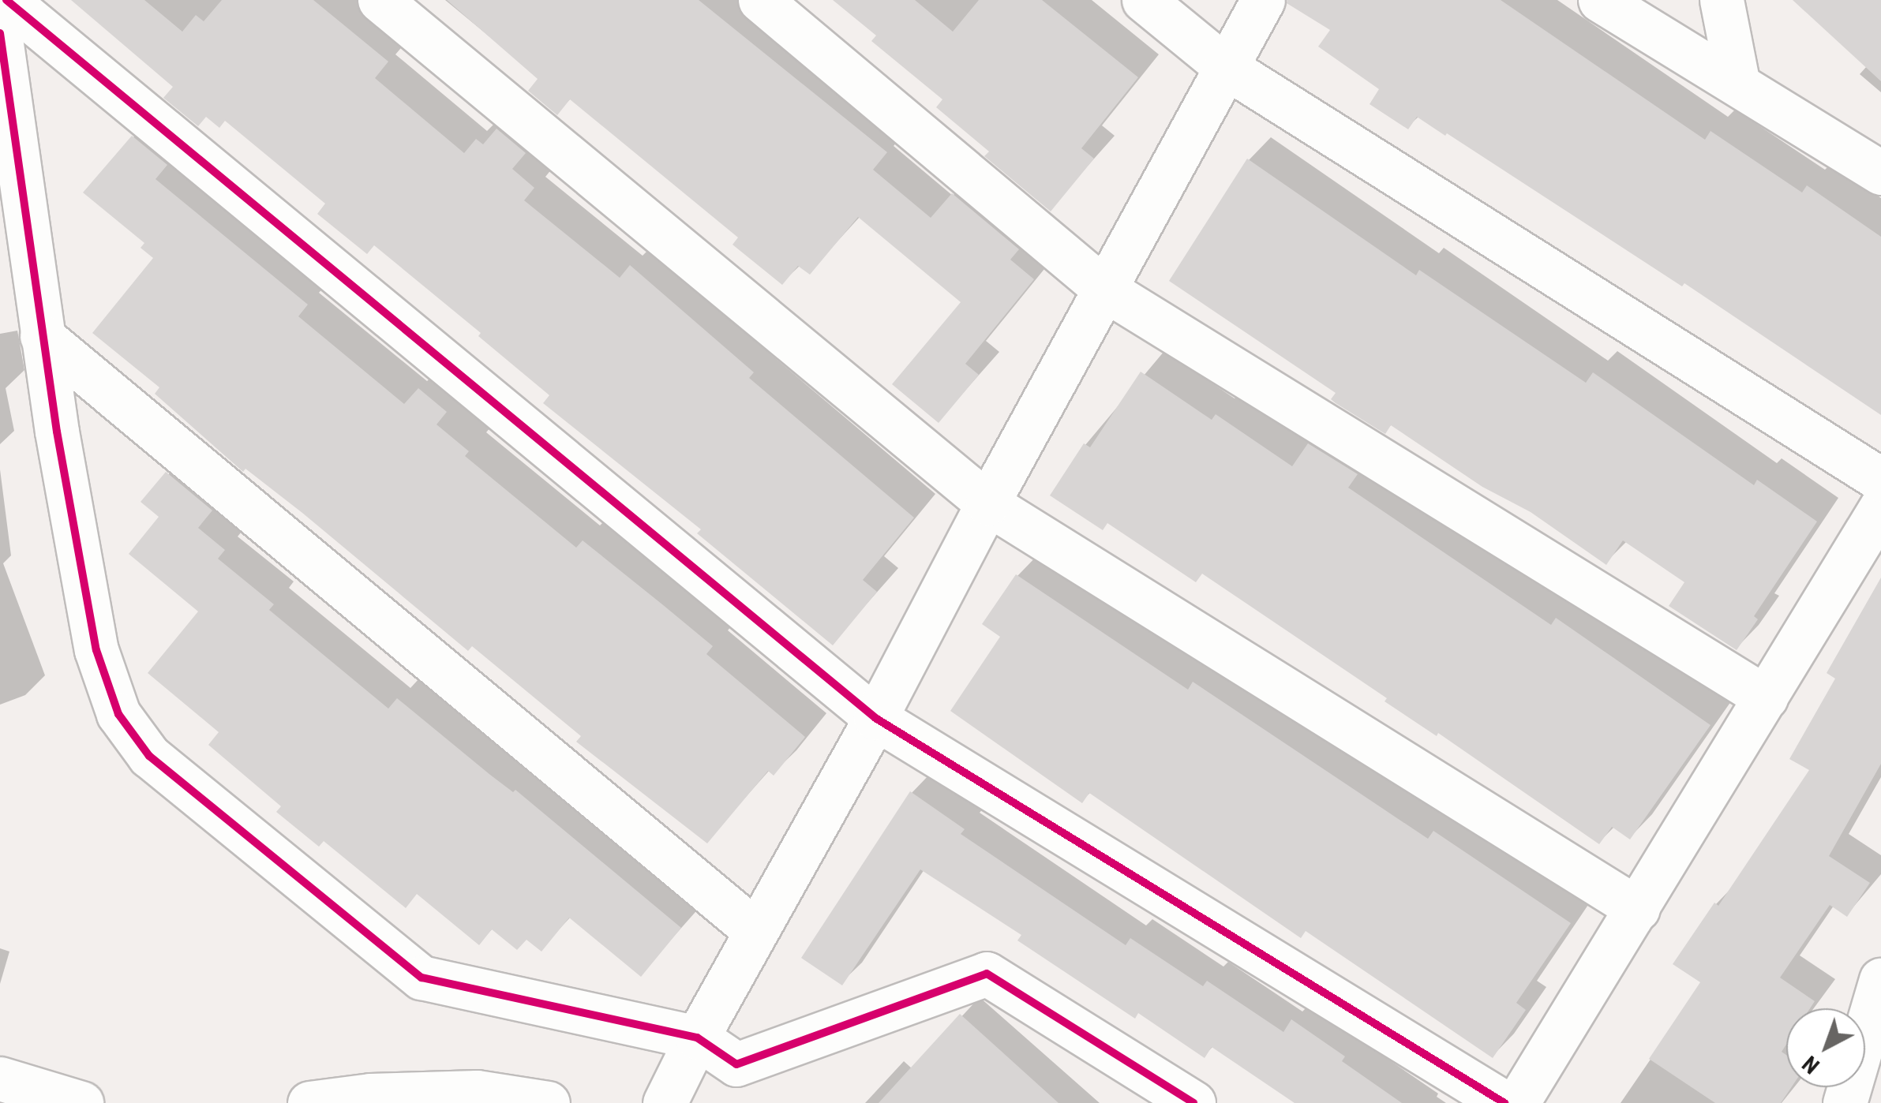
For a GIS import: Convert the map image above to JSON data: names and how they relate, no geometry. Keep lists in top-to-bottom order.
{
  "north": "bottom left"
}
